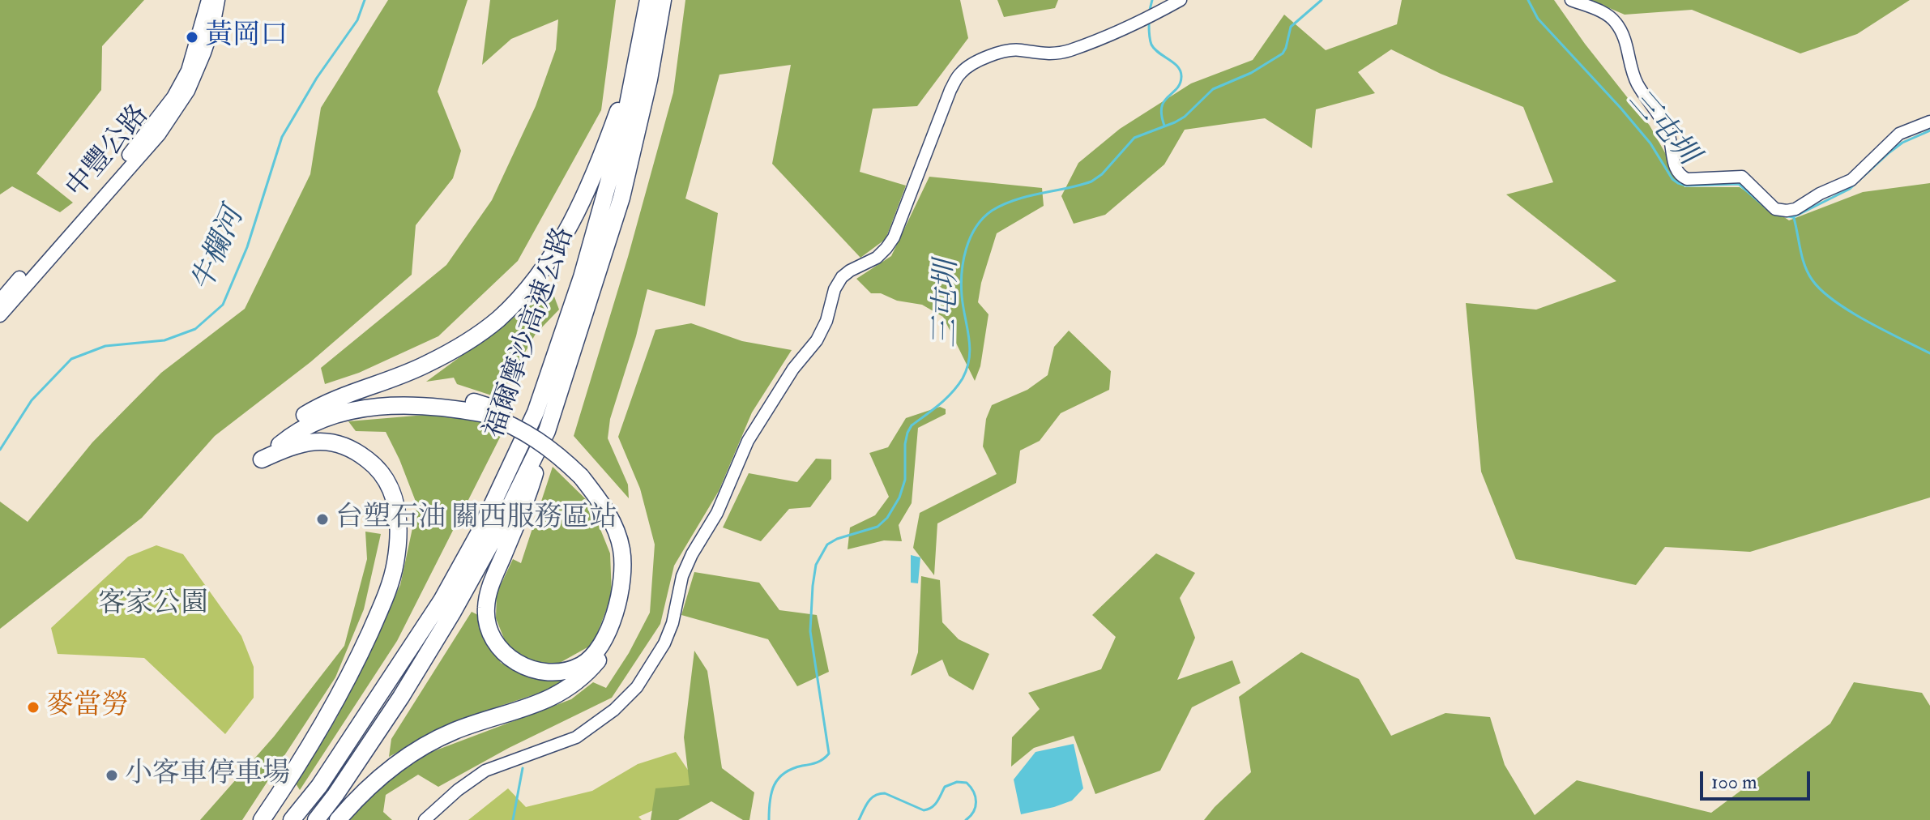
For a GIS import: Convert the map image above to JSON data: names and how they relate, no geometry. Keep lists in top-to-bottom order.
{
  "streets": {
    "highway": ["福爾摩沙高速公路"],
    "main road": ["中豐公路"]
  },
  "water": ["三屯圳", "牛欄河"],
  "parks": ["客家公園"],
  "places": [
    "黃岡口",
    "台塑石油 關西服務區站",
    "麥當勞",
    "小客車停車場"
  ],
  "scale_bar": "100 m"
}
